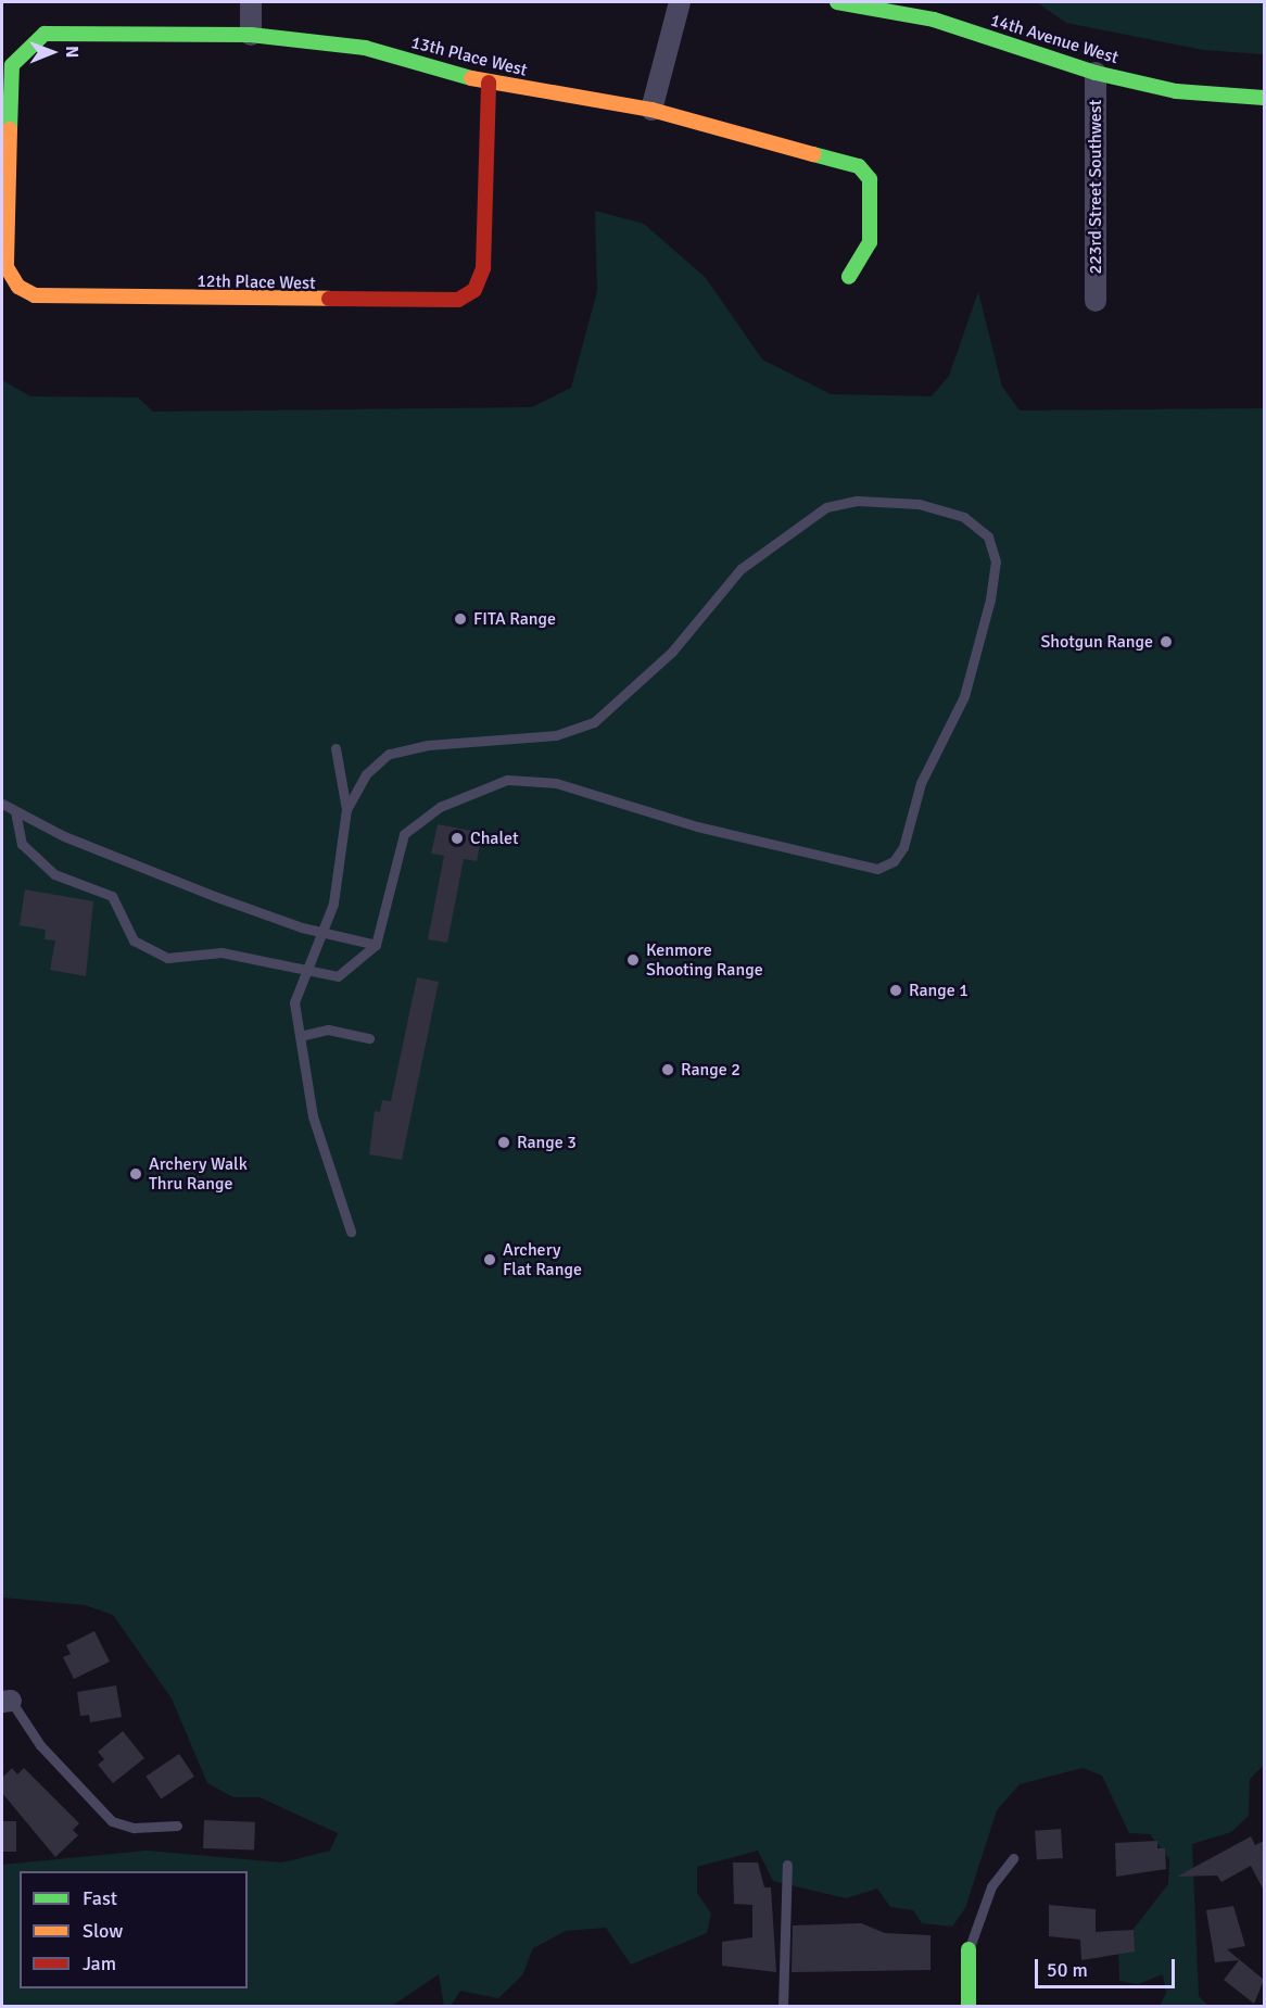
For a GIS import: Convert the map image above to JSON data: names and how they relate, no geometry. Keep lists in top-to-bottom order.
{
  "streets": {
    "street": [
      "14th Avenue West",
      "13th Place West",
      "223rd Street Southwest",
      "12th Place West"
    ]
  },
  "crossings": [
    ["14th Avenue West", "223rd Street Southwest"],
    ["13th Place West", "12th Place West"]
  ],
  "places": [
    "FITA Range",
    "Shotgun Range",
    "Chalet",
    "Kenmore Shooting Range",
    "Range 1",
    "Range 2",
    "Range 3",
    "Archery Walk Thru Range",
    "Archery Flat Range"
  ],
  "legend": ["Fast", "Slow", "Jam"],
  "scale_bar": "50 m",
  "north": "right"
}
